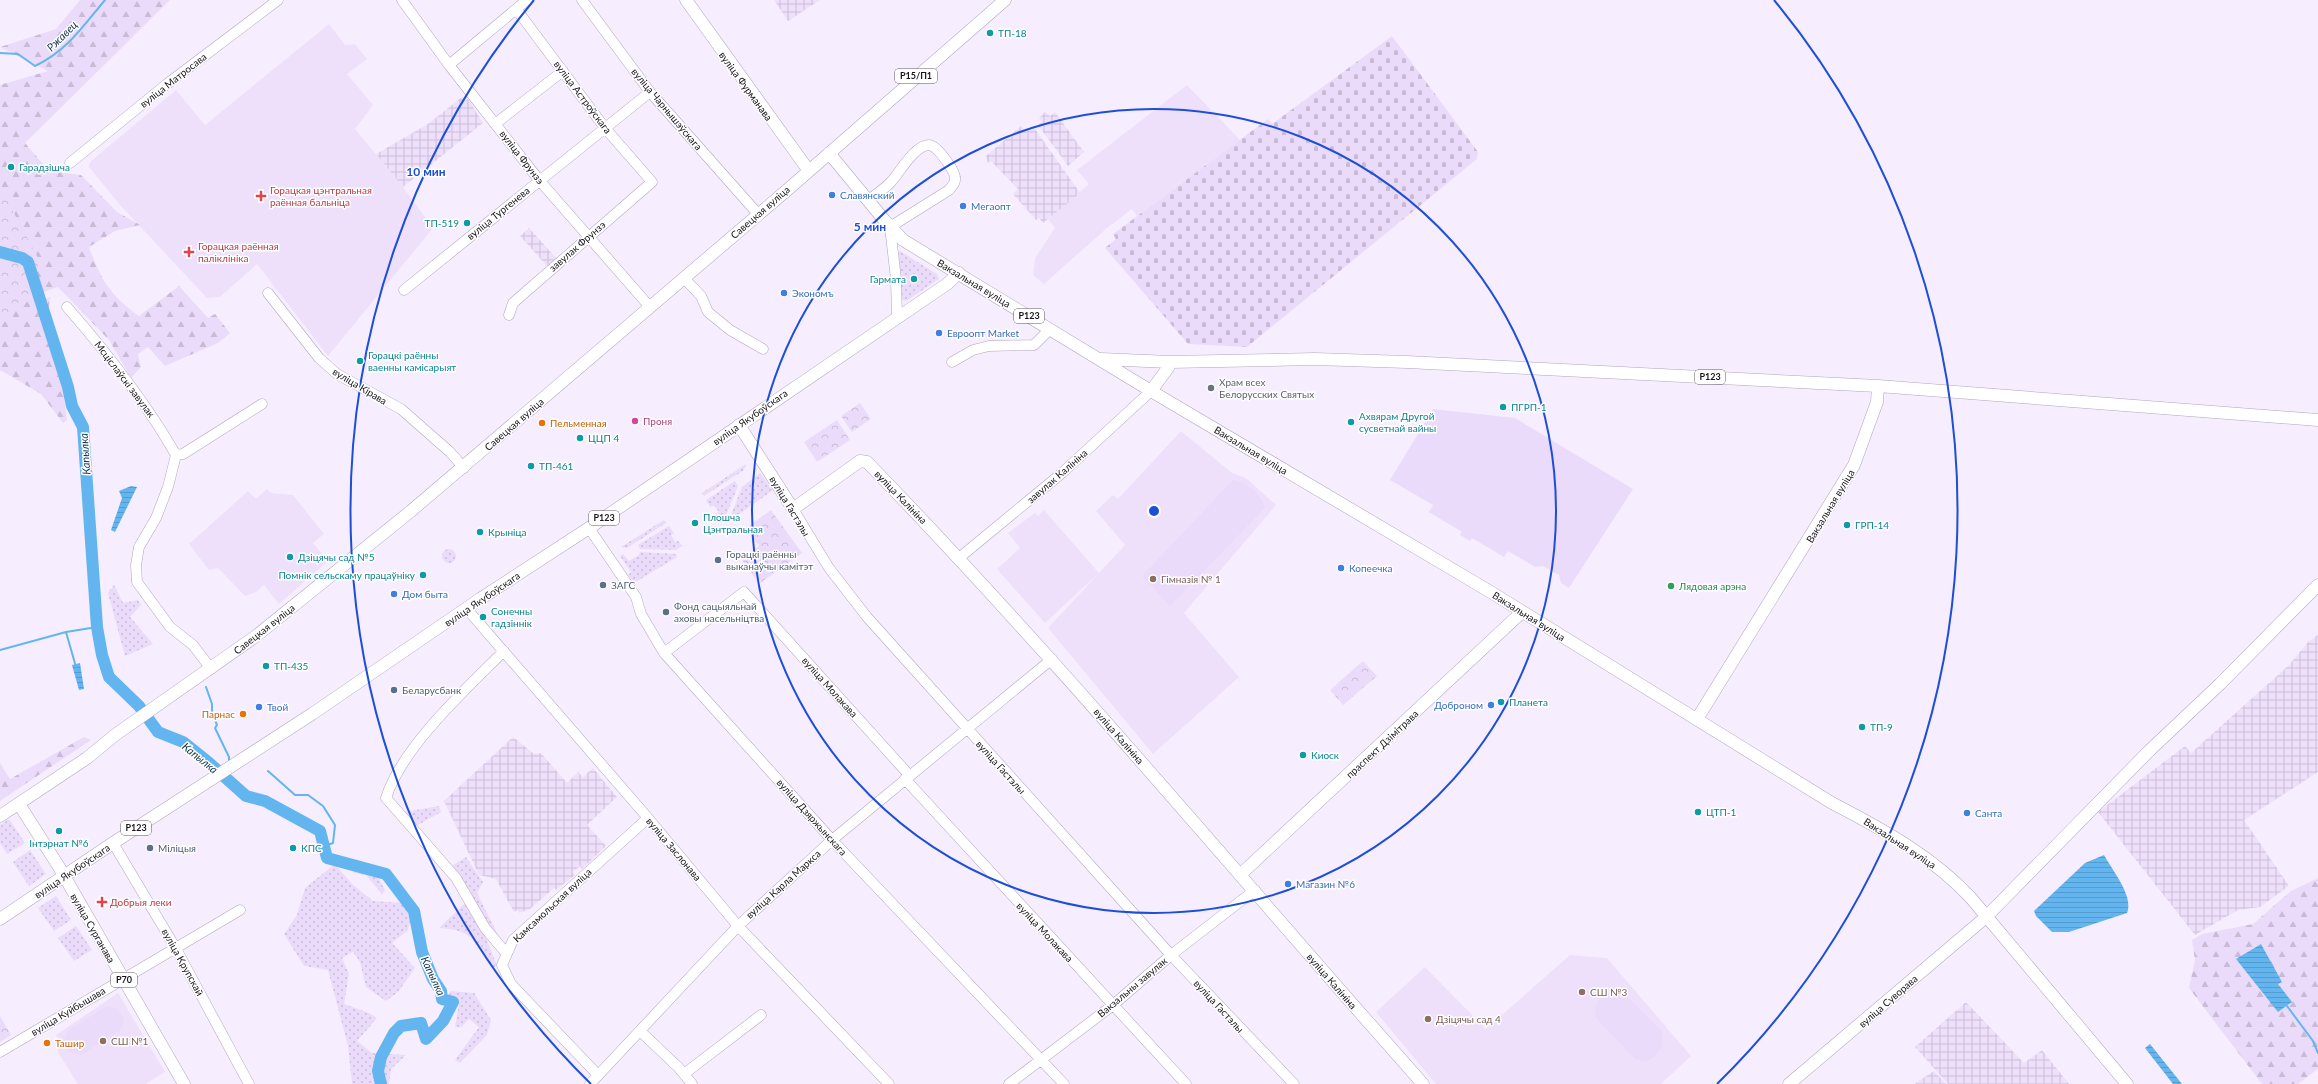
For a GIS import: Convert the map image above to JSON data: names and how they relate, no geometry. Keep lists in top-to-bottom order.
{
  "streets": {
    "main road": [
      "Р15/П1",
      "вуліца Фурманава",
      "Савецкая вуліца",
      "Вакзальная вуліца",
      "Р123",
      "вуліца Якубоўскага",
      "вуліца Калініна",
      "вуліца Гастэлы",
      "праспект Дзімітрава",
      "вуліца Сурганава",
      "Р70",
      "вуліца Суворава"
    ],
    "street": [
      "вуліца Матросава",
      "вуліца Астроўскага",
      "вуліца Чарнышэўскага",
      "вуліца Фрунзэ",
      "вуліца Тургенева",
      "завулак Фрунзэ",
      "Мсціслаўскі завулак",
      "вуліца Кірава",
      "завулак Калініна",
      "вуліца Молакава",
      "вуліца Дзяржынскага",
      "вуліца Заслонава",
      "вуліца Карла Маркса",
      "Камсамольская вуліца",
      "вуліца Крупскай",
      "Вакзальны завулак",
      "вуліца Куйбышава"
    ]
  },
  "crossings": [
    ["вуліца Фурманава", "Савецкая вуліца"],
    ["вуліца Астроўскага", "вуліца Тургенева"],
    ["вуліца Астроўскага", "завулак Фрунзэ"],
    ["вуліца Чарнышэўскага", "Савецкая вуліца"],
    ["вуліца Чарнышэўскага", "вуліца Тургенева"],
    ["вуліца Фрунзэ", "Савецкая вуліца"],
    ["вуліца Фрунзэ", "вуліца Тургенева"],
    ["вуліца Фрунзэ", "завулак Фрунзэ"],
    ["Савецкая вуліца", "Вакзальная вуліца"],
    ["Савецкая вуліца", "вуліца Кірава"],
    ["Савецкая вуліца", "вуліца Сурганава"],
    ["Вакзальная вуліца", "Р123"],
    ["Вакзальная вуліца", "вуліца Якубоўскага"],
    ["Вакзальная вуліца", "завулак Калініна"],
    ["Вакзальная вуліца", "праспект Дзімітрава"],
    ["Вакзальная вуліца", "вуліца Суворава"],
    ["вуліца Якубоўскага", "вуліца Гастэлы"],
    ["вуліца Якубоўскага", "вуліца Дзяржынскага"],
    ["вуліца Якубоўскага", "вуліца Заслонава"],
    ["вуліца Якубоўскага", "вуліца Сурганава"],
    ["вуліца Якубоўскага", "вуліца Крупскай"],
    ["завулак Калініна", "вуліца Калініна"],
    ["вуліца Калініна", "вуліца Гастэлы"],
    ["вуліца Калініна", "праспект Дзімітрава"],
    ["вуліца Калініна", "вуліца Карла Маркса"],
    ["вуліца Калініна", "Вакзальны завулак"],
    ["вуліца Гастэлы", "вуліца Карла Маркса"],
    ["вуліца Гастэлы", "Вакзальны завулак"],
    ["вуліца Молакава", "вуліца Дзяржынскага"],
    ["вуліца Молакава", "вуліца Карла Маркса"],
    ["вуліца Молакава", "Вакзальны завулак"],
    ["вуліца Дзяржынскага", "вуліца Карла Маркса"],
    ["вуліца Дзяржынскага", "Вакзальны завулак"],
    ["вуліца Заслонава", "вуліца Карла Маркса"],
    ["вуліца Заслонава", "Камсамольская вуліца"],
    ["вуліца Сурганава", "вуліца Куйбышава"],
    ["вуліца Крупскай", "вуліца Куйбышава"]
  ],
  "water": ["Ржавец", "Капылка"],
  "places": {
    "other": [
      "ТП-18",
      "Гарадзішча",
      "Славянский",
      "Мегаопт",
      "ТП-519",
      "Гармата",
      "Экономъ",
      "Евроопт Market",
      "Горацкі раённы ваенны камісарыят",
      "Храм всех Белорусских Святых",
      "ПГРП-1",
      "Проня",
      "Ахвярам Другой сусветнай вайны",
      "Пельменная",
      "ЦЦП 4",
      "ТП-461",
      "Плошча Цэнтральная",
      "ГРП-14",
      "Крыніца",
      "Дзіцячы сад №5",
      "Горацкі раённы выканаўчы камітэт",
      "Копеечка",
      "Помнік сельскаму працаўніку",
      "Гімназія № 1",
      "ЗАГС",
      "Лядовая арэна",
      "Дом быта",
      "Фонд сацыяльнай аховы насельніцтва",
      "Сонечны гадзіннік",
      "ТП-435",
      "Беларусбанк",
      "Планета",
      "Доброном",
      "Твой",
      "Парнас",
      "ТП-9",
      "Киоск",
      "ЦТП-1",
      "Санта",
      "Інтэрнат №6",
      "Міліцыя",
      "КПС",
      "Магазин №6",
      "СШ №3",
      "Дзіцячы сад 4",
      "СШ №1",
      "Ташир"
    ],
    "health": ["Горацкая цэнтральная раённая бальніца", "Горацкая раённая паліклініка", "Добрыя леки"]
  },
  "rings": ["10 мин", "5 мин"]
}
